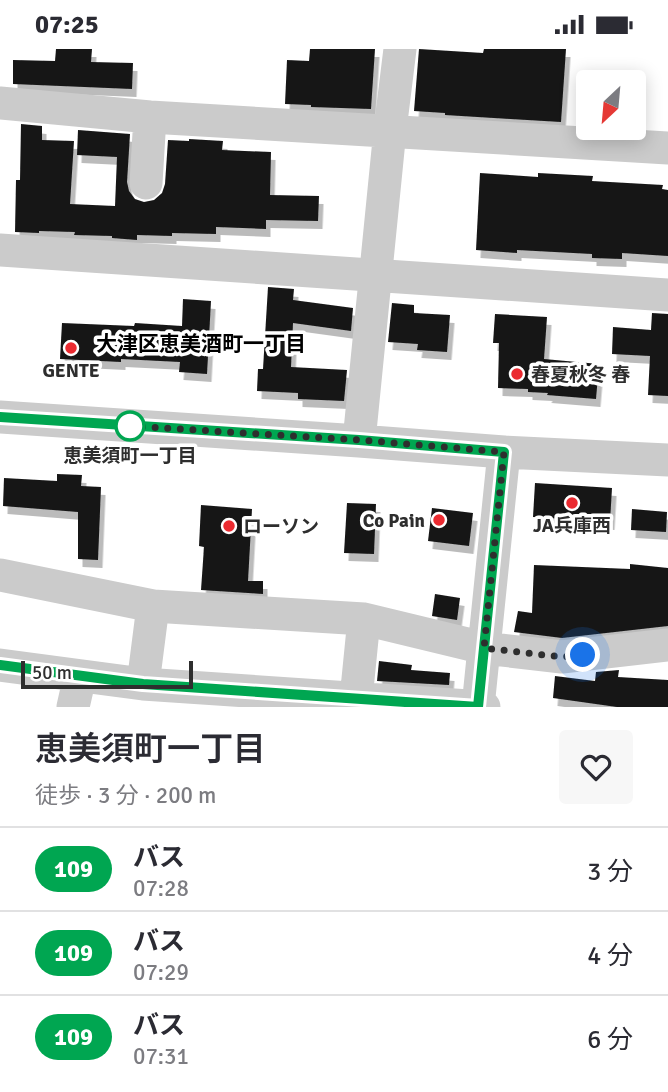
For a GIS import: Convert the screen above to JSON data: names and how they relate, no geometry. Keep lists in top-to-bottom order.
{
  "districts": ["大津区恵美酒町一丁目"],
  "places": [
    "GENTE",
    "春夏秋冬 春",
    "恵美須町一丁目",
    "JA兵庫西",
    "Co Pain",
    "ローソン"
  ],
  "lines": ["bus line 109"],
  "scale_bar": "50 m",
  "north": "bottom left",
  "page": {
    "status": "07:25",
    "scale": "50 m",
    "heading": ["恵美須町一丁目", "徒歩 · 3 分 · 200 m"],
    "list": [
      {
        "mark": "109",
        "name": "バス",
        "note": "07:28",
        "value": "3 分"
      },
      {
        "mark": "109",
        "name": "バス",
        "note": "07:29",
        "value": "4 分"
      },
      {
        "mark": "109",
        "name": "バス",
        "note": "07:31",
        "value": "6 分"
      }
    ]
  }
}
